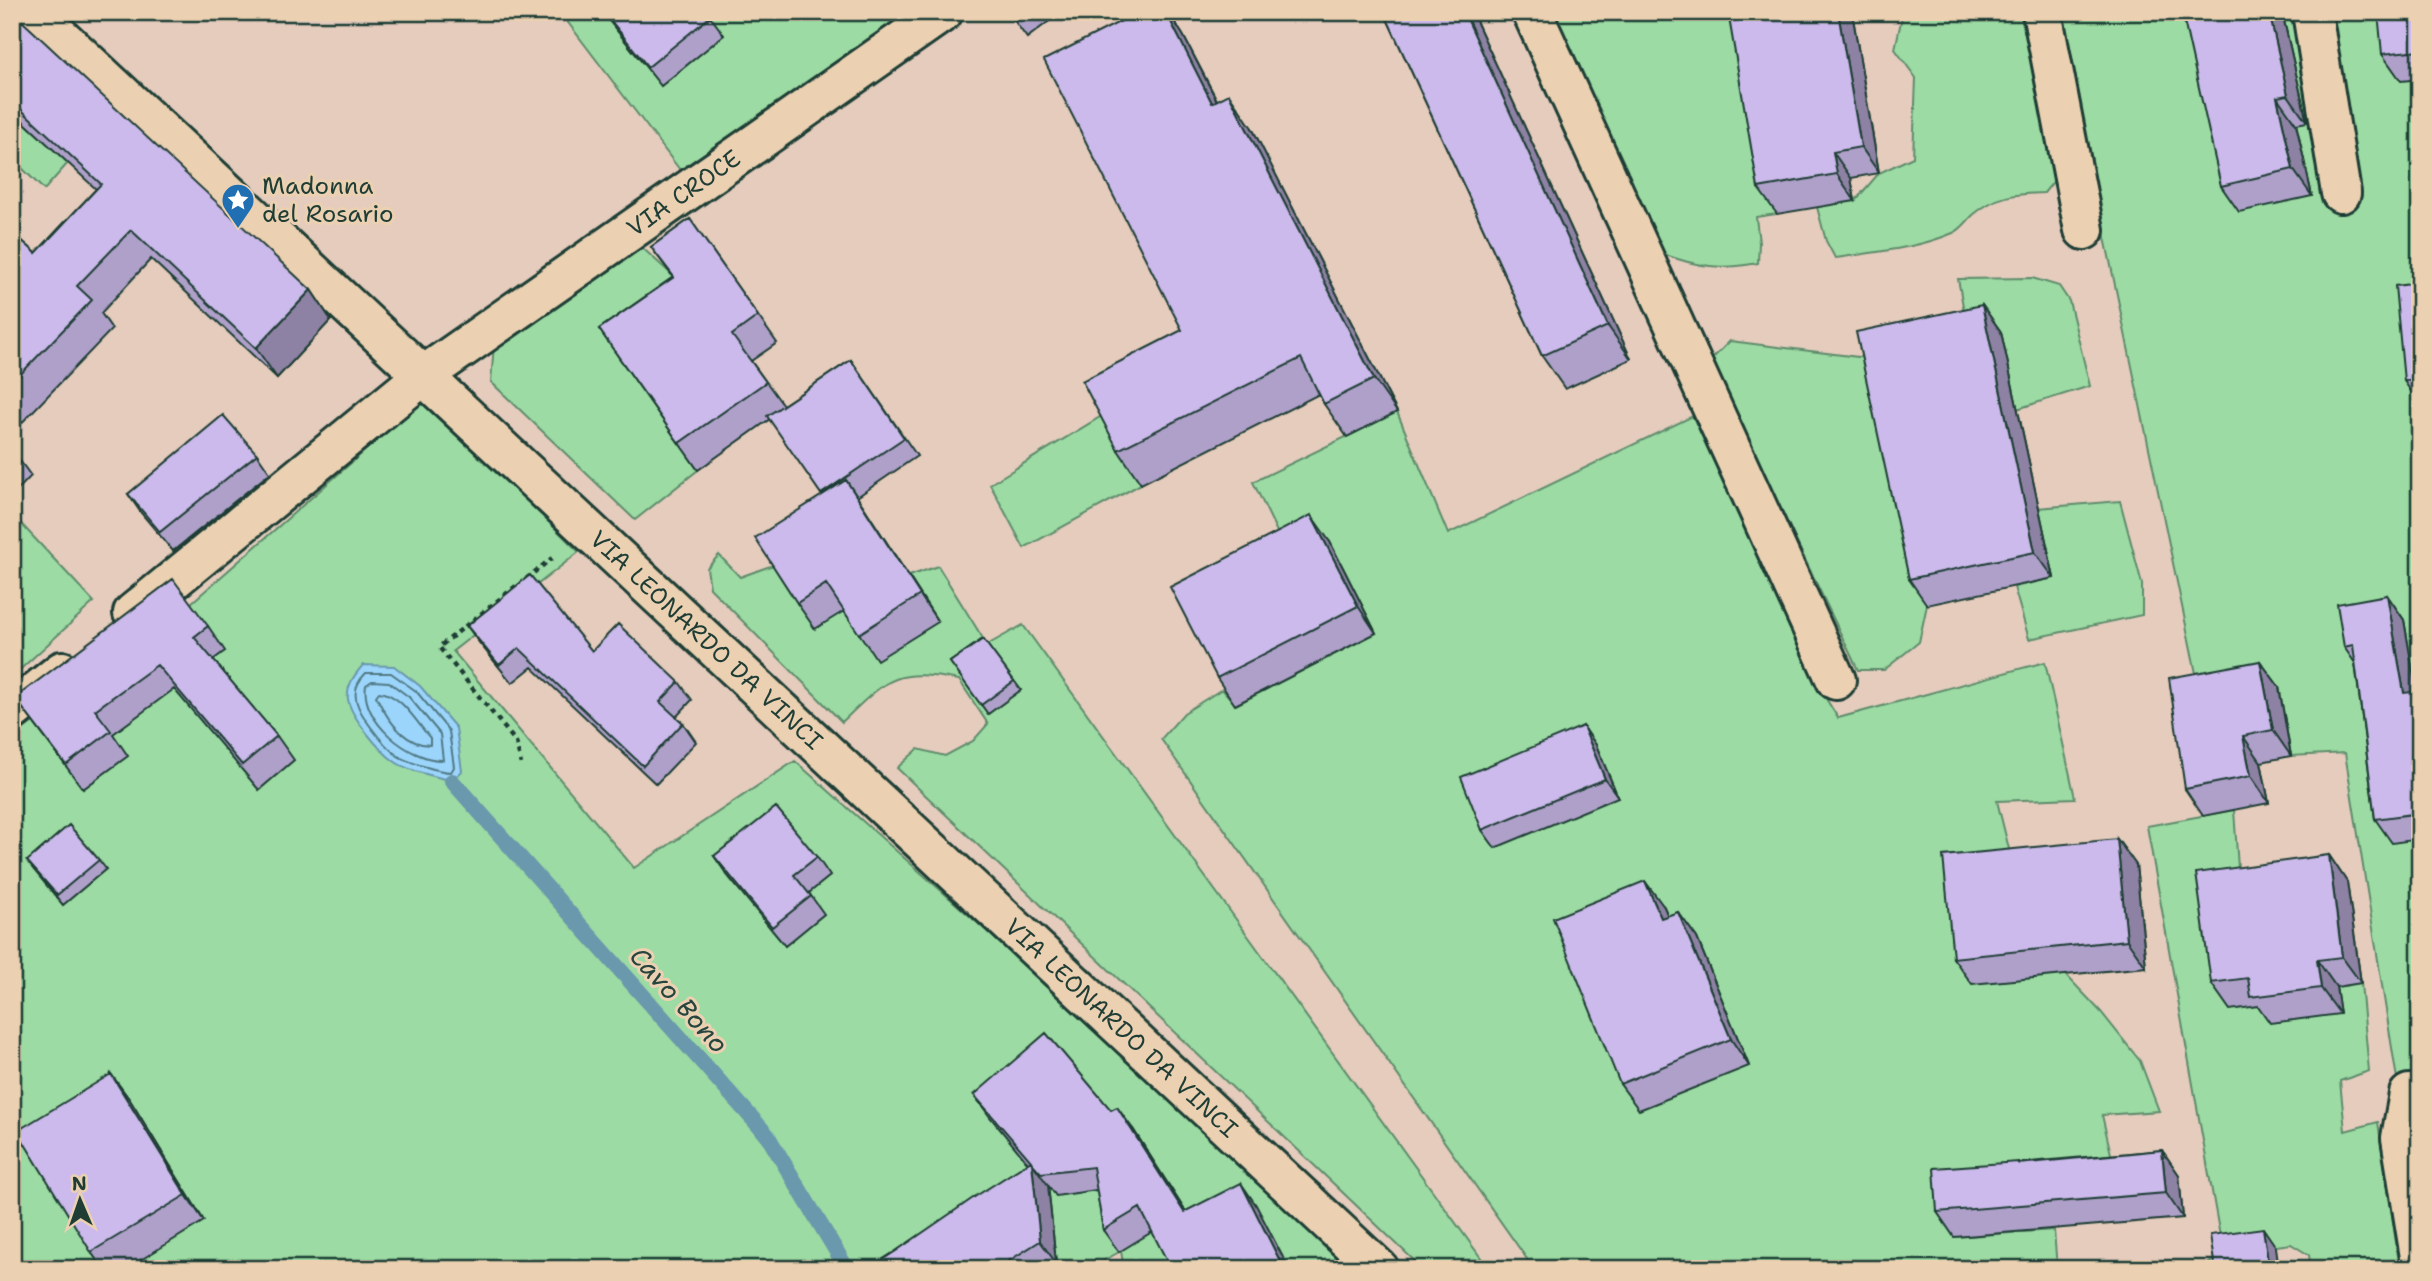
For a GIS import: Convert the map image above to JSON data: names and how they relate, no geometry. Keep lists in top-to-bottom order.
{
  "streets": {
    "street": ["VIA CROCE", "VIA LEONARDO DA VINCI"]
  },
  "crossings": [
    ["VIA CROCE", "VIA LEONARDO DA VINCI"]
  ],
  "water": ["Cavo Bono"],
  "places": {
    "place": ["Madonna del Rosario"]
  },
  "north": "top"
}
